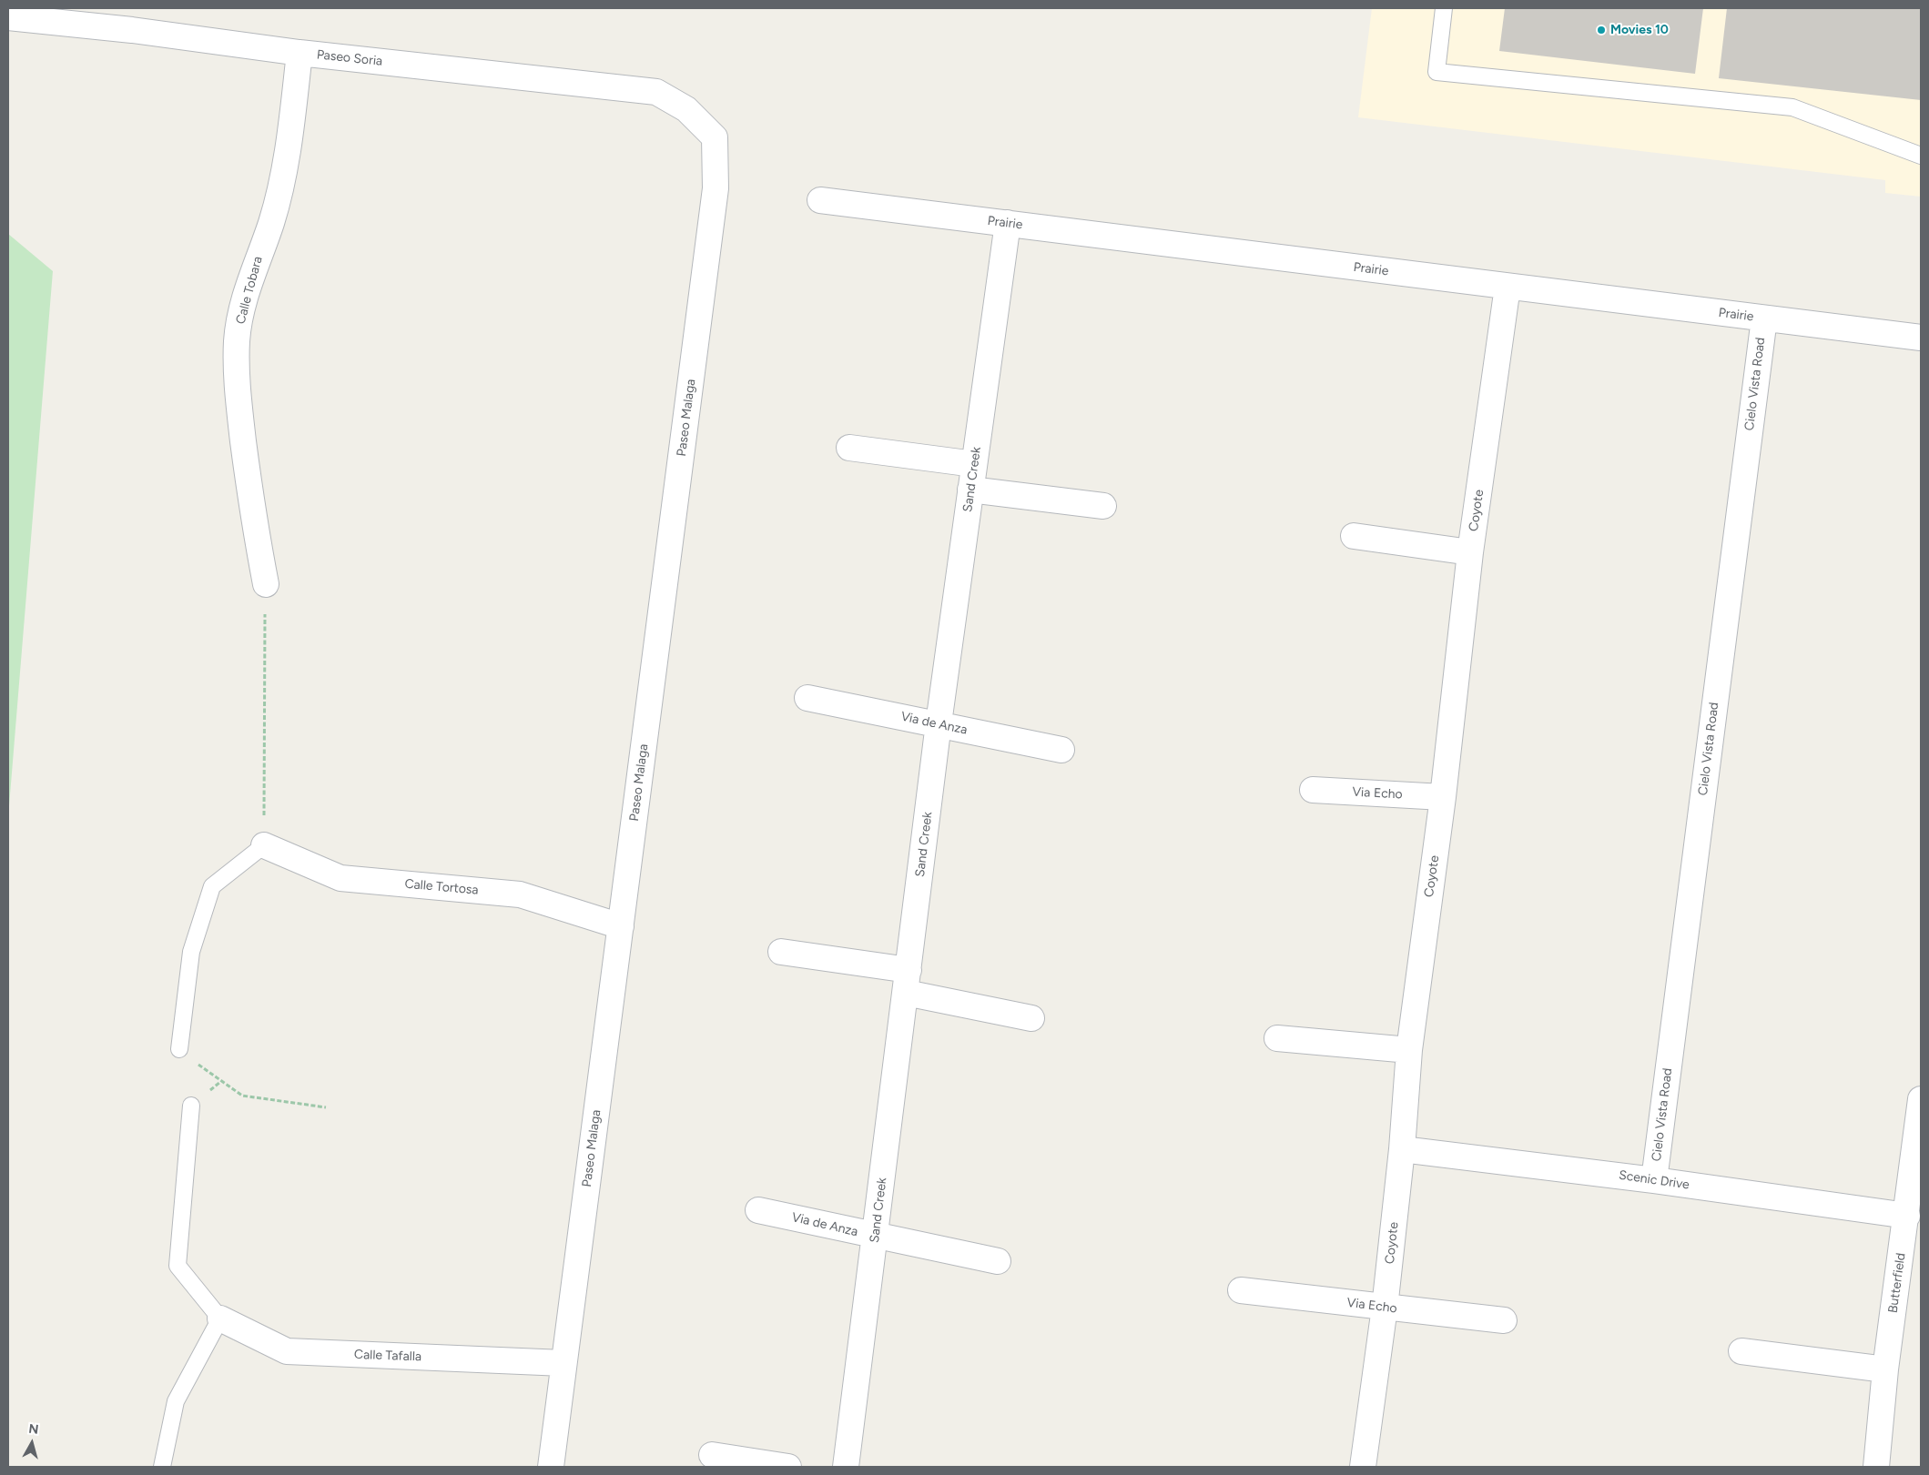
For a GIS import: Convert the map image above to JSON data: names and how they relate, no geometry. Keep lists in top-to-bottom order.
{
  "streets": {
    "street": [
      "Paseo Soria",
      "Prairie",
      "Calle Tobara",
      "Cielo Vista Road",
      "Paseo Malaga",
      "Sand Creek",
      "Coyote",
      "Via de Anza",
      "Via Echo",
      "Calle Tortosa",
      "Scenic Drive",
      "Butterfield",
      "Calle Tafalla"
    ]
  },
  "crossings": [
    ["Paseo Soria", "Calle Tobara"],
    ["Paseo Soria", "Paseo Malaga"],
    ["Prairie", "Cielo Vista Road"],
    ["Prairie", "Sand Creek"],
    ["Prairie", "Coyote"],
    ["Cielo Vista Road", "Scenic Drive"],
    ["Paseo Malaga", "Calle Tortosa"],
    ["Paseo Malaga", "Calle Tafalla"],
    ["Sand Creek", "Via de Anza"],
    ["Coyote", "Via Echo"],
    ["Coyote", "Scenic Drive"],
    ["Scenic Drive", "Butterfield"]
  ],
  "places": ["Movies 10"],
  "north": "top"
}
